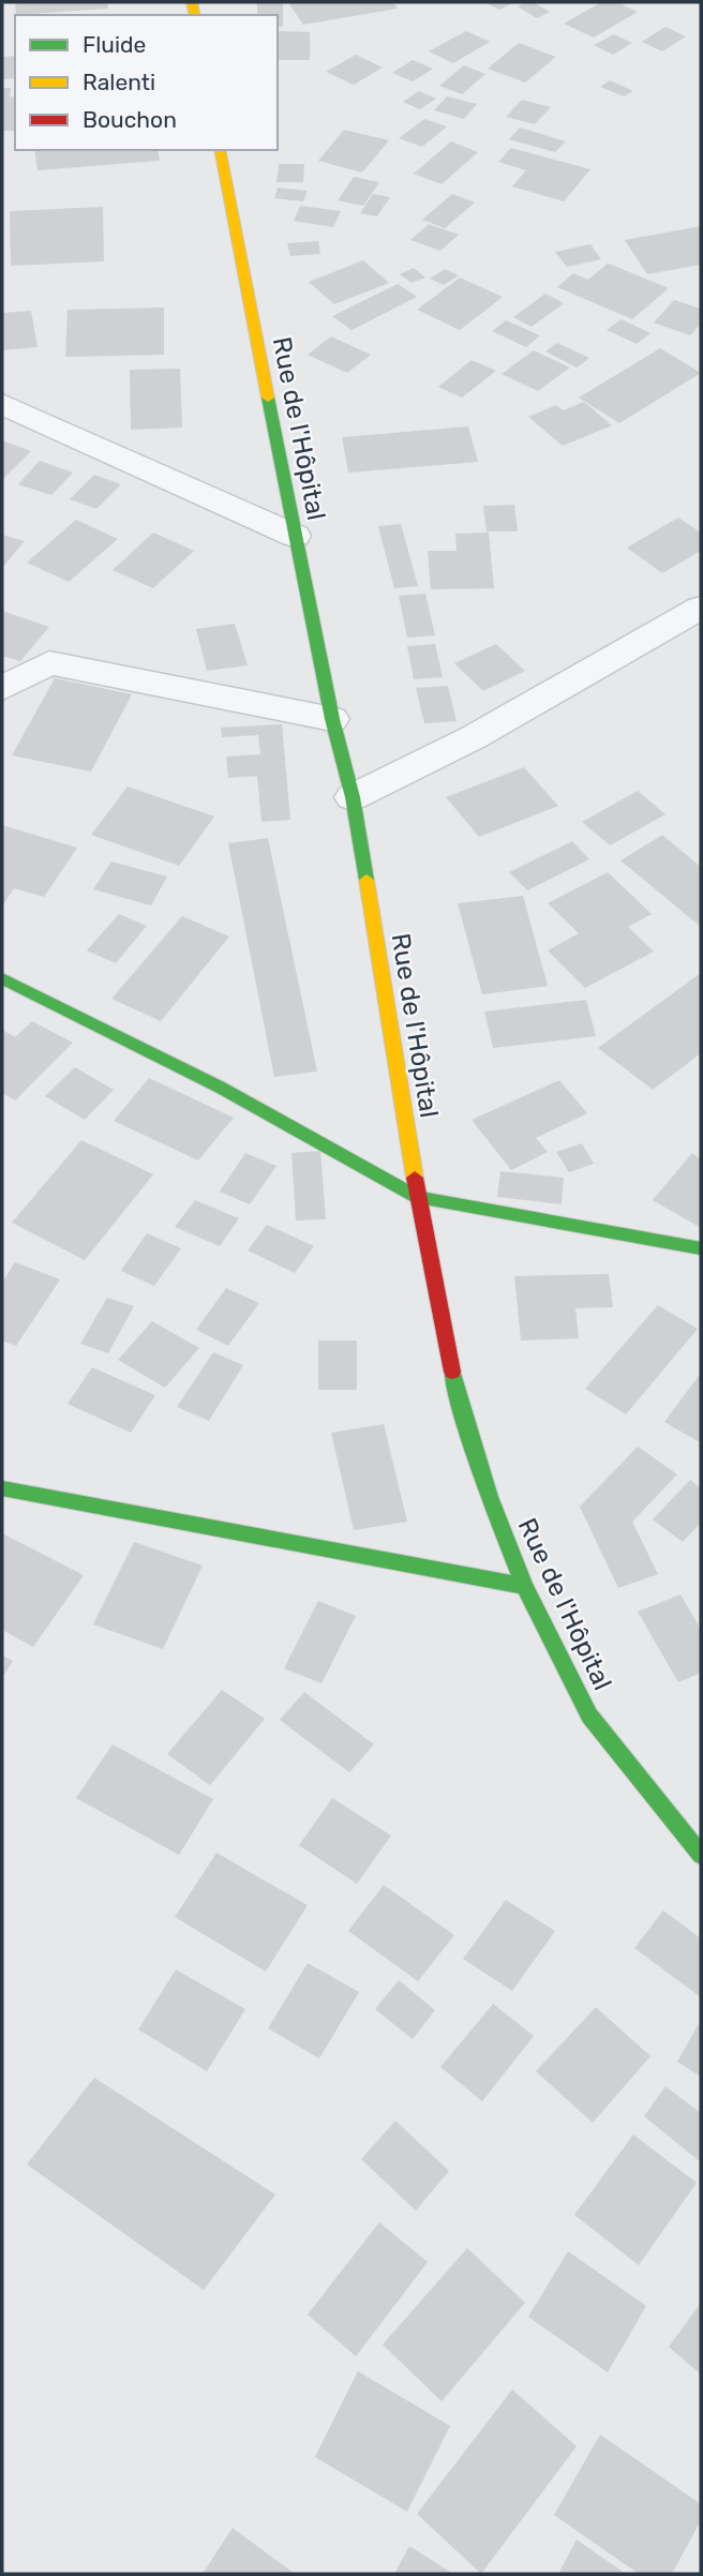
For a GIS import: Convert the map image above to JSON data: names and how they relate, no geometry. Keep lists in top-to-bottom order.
{
  "streets": {
    "main road": ["Rue de l'Hôpital"]
  },
  "legend": ["Fluide", "Ralenti", "Bouchon"]
}
